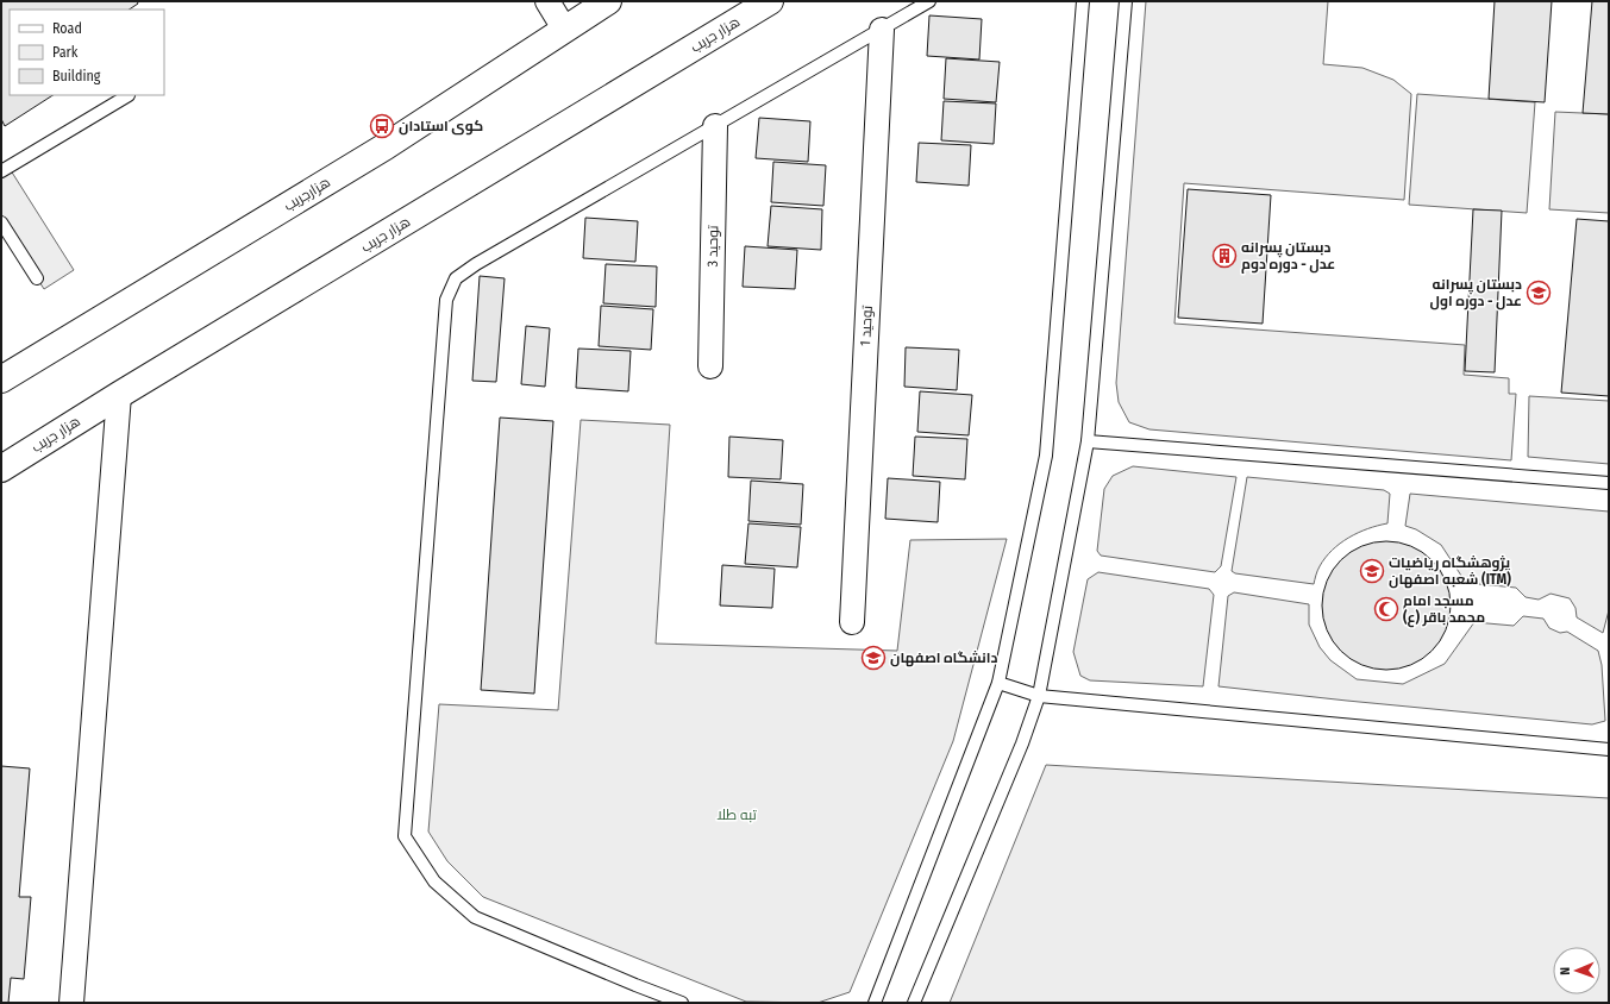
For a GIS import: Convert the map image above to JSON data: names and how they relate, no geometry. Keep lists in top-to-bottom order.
{
  "streets": {
    "main road": ["هزار جریب", "هزارجریب"],
    "street": ["توحید 3", "توحید 1"]
  },
  "parks": ["تبه طلا"],
  "places": {
    "bus stop": ["کوی استادان"],
    "building": ["دبستان پسرانه عدل - دوره دوم"],
    "school or university": ["دبستان پسرانه عدل - دوره اول", "پژوهشگاه رياضيات شعبه اصفهان (ITM)", "دانشگاه اصفهان"],
    "mosque": ["مسجد امام محمد باقر (ع)"]
  },
  "legend": ["Road", "Park", "Building"],
  "north": "left"
}
